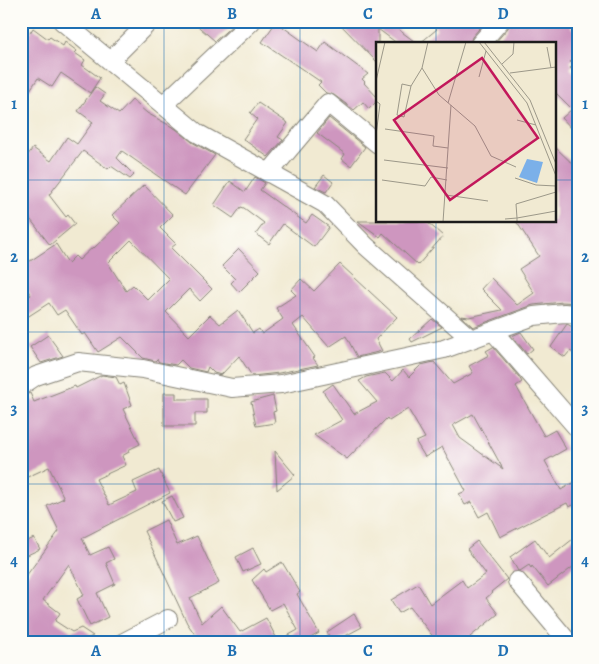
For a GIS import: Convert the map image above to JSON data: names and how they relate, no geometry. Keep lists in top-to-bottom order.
{
  "grid": {
    "columns": [
      "A",
      "B",
      "C",
      "D"
    ],
    "rows": [
      "1",
      "2",
      "3",
      "4"
    ]
  }
}
